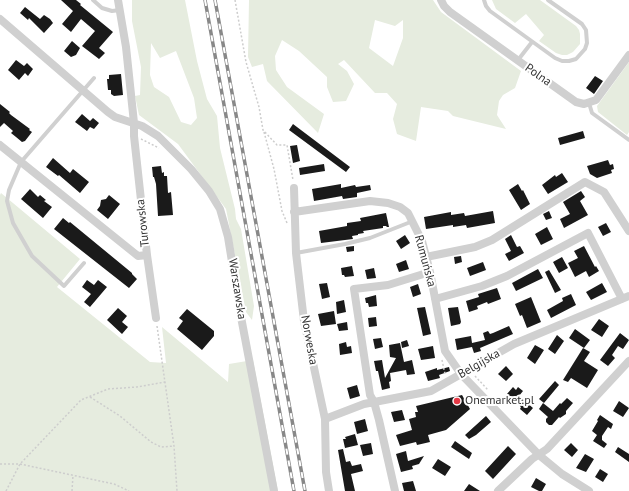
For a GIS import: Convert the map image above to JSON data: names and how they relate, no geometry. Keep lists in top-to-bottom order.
{
  "streets": {
    "street": [
      "Polna",
      "Turowska",
      "Rumuńska",
      "Warszawska",
      "Norweska",
      "Belgijska"
    ]
  },
  "crossings": [
    ["Turowska", "Warszawska"],
    ["Rumuńska", "Norweska"],
    ["Rumuńska", "Belgijska"],
    ["Norweska", "Belgijska"]
  ],
  "places": ["Onemarket.pl"]
}
